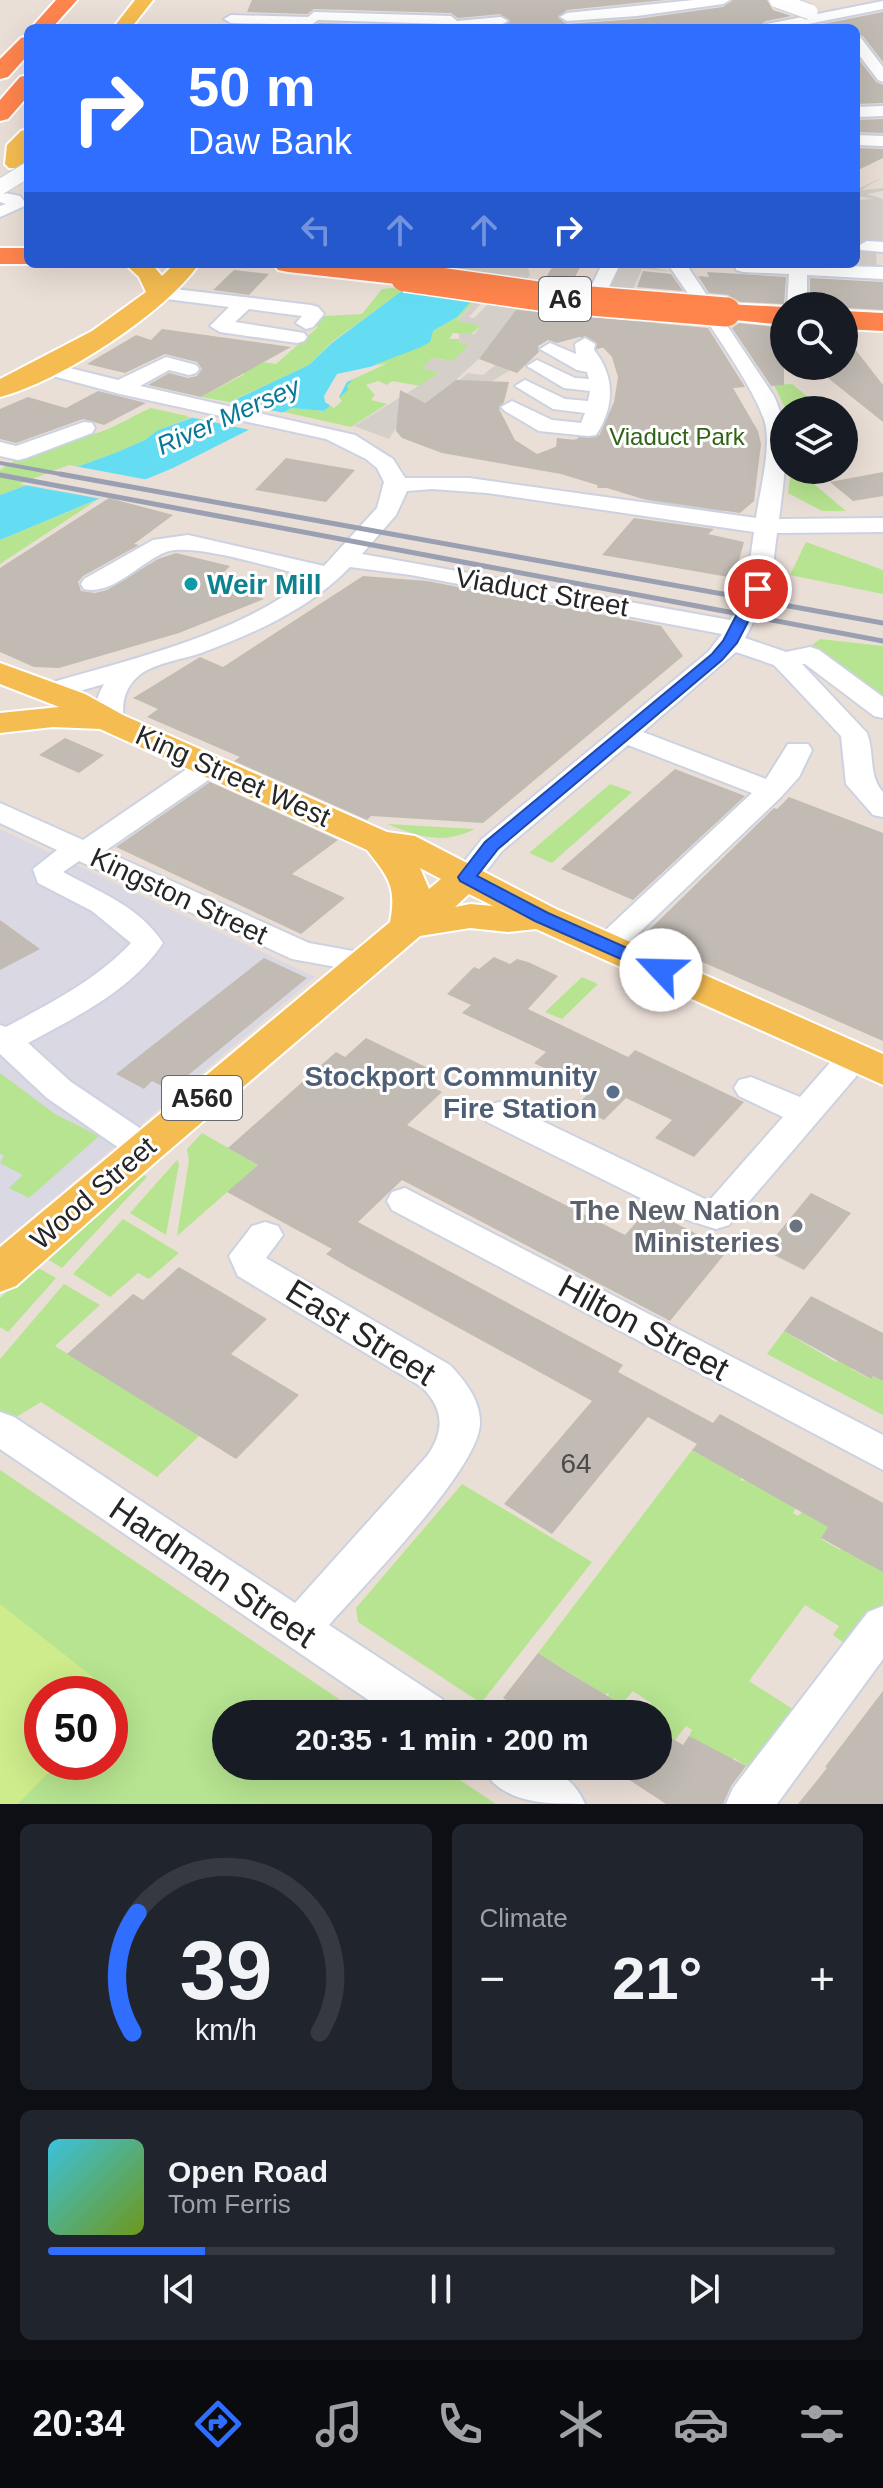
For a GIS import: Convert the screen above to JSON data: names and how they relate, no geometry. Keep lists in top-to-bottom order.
{
  "streets": {
    "highway": ["A6"],
    "main road": ["King Street West", "A560", "Wood Street"],
    "street": [
      "Viaduct Street",
      "Kingston Street",
      "Hilton Street",
      "East Street",
      "Hardman Street"
    ]
  },
  "crossings": [
    ["King Street West", "A560"],
    ["Kingston Street", "Wood Street"],
    ["A560", "Wood Street"],
    ["East Street", "Hardman Street"]
  ],
  "water": ["River Mersey"],
  "parks": ["Viaduct Park"],
  "places": ["Weir Mill", "Stockport Community Fire Station", "The New Nation Ministeries"],
  "house_numbers": ["64"],
  "page": {
    "turn": ["50 m", "Daw Bank"],
    "limit": "50",
    "trip": "20:35 · 1 min · 200 m",
    "tile": "Climate",
    "heat": ["−", "21°", "+"],
    "song": ["Open Road", "Tom Ferris"],
    "tabs": "20:34",
    "gauge": ["39", "km/h"]
  }
}
